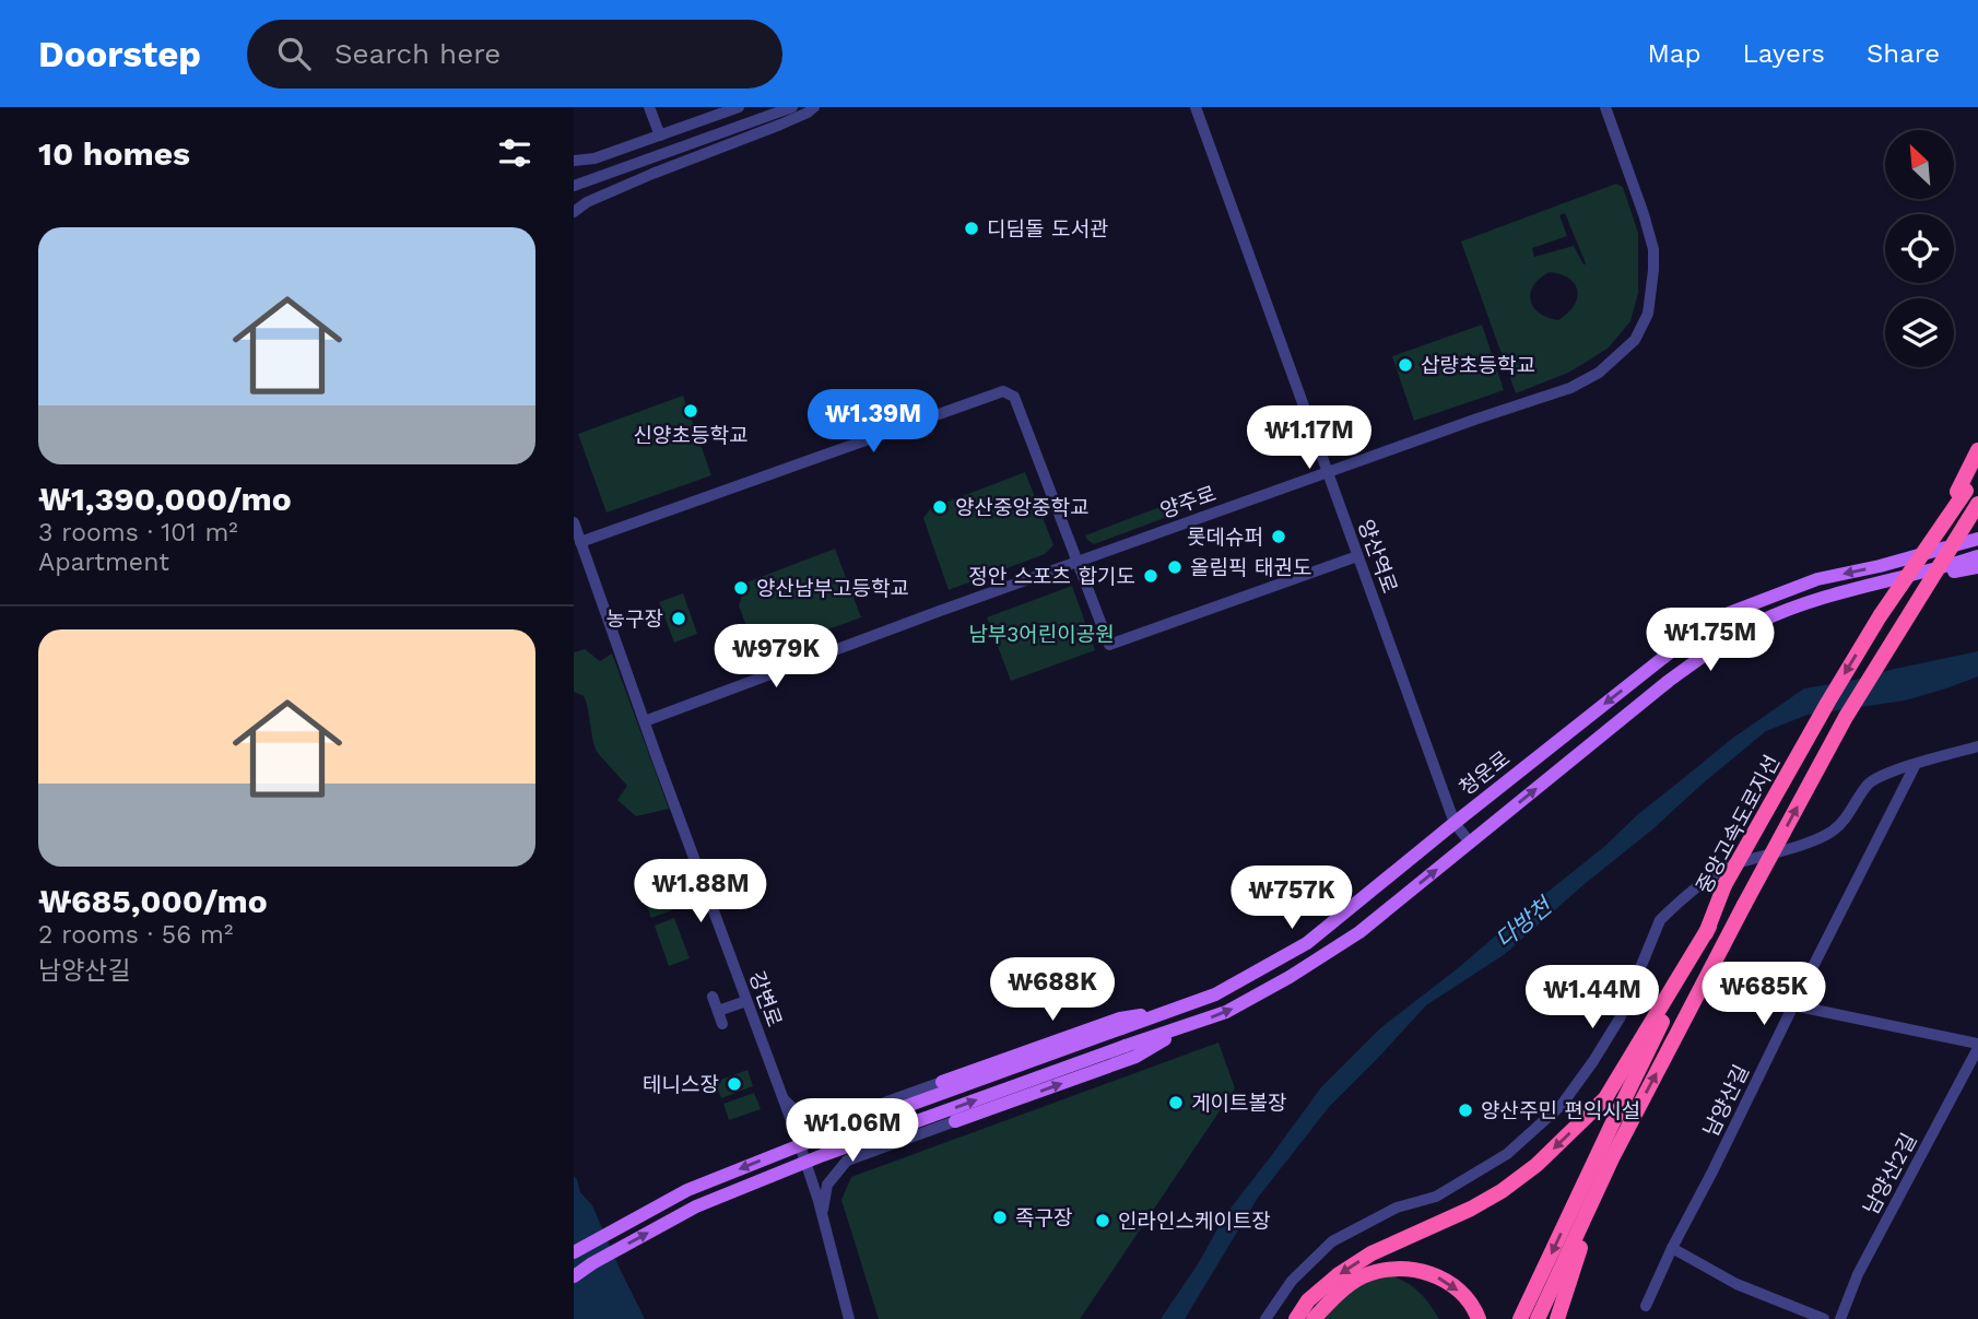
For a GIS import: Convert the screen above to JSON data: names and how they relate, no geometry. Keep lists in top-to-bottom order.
{
  "streets": {
    "highway": ["중앙고속도로지선"],
    "main road": ["청운로"],
    "street": [
      "양주로",
      "양산역로",
      "강변로",
      "남양산길",
      "남양산2길"
    ]
  },
  "crossings": [
    ["양주로", "양산역로"],
    ["양주로", "강변로"],
    ["양산역로", "청운로"]
  ],
  "water": ["다방천"],
  "parks": ["남부3어린이공원"],
  "places": [
    "디딤돌 도서관",
    "삽량초등학교",
    "신양초등학교",
    "양산중앙중학교",
    "롯데슈퍼",
    "올림픽 태권도",
    "정안 스포츠 합기도",
    "양산남부고등학교",
    "농구장",
    "테니스장",
    "게이트볼장",
    "양산주민 편익시설",
    "족구장",
    "인라인스케이트장"
  ],
  "north": "top left",
  "page": {
    "header": "Doorstep",
    "search": "Search here",
    "nav": ["Map", "Layers", "Share"],
    "heading": "10 homes",
    "list": [
      {
        "name": "₩1,390,000/mo",
        "note": "3 rooms · 101 m² · Apartment"
      },
      {
        "name": "₩685,000/mo",
        "note": "2 rooms · 56 m² · 남양산길"
      }
    ],
    "price": [
      "₩1.39M",
      "₩1.17M",
      "₩1.75M",
      "₩979K",
      "₩1.88M",
      "₩757K",
      "₩688K",
      "₩685K",
      "₩1.44M",
      "₩1.06M"
    ]
  }
}
